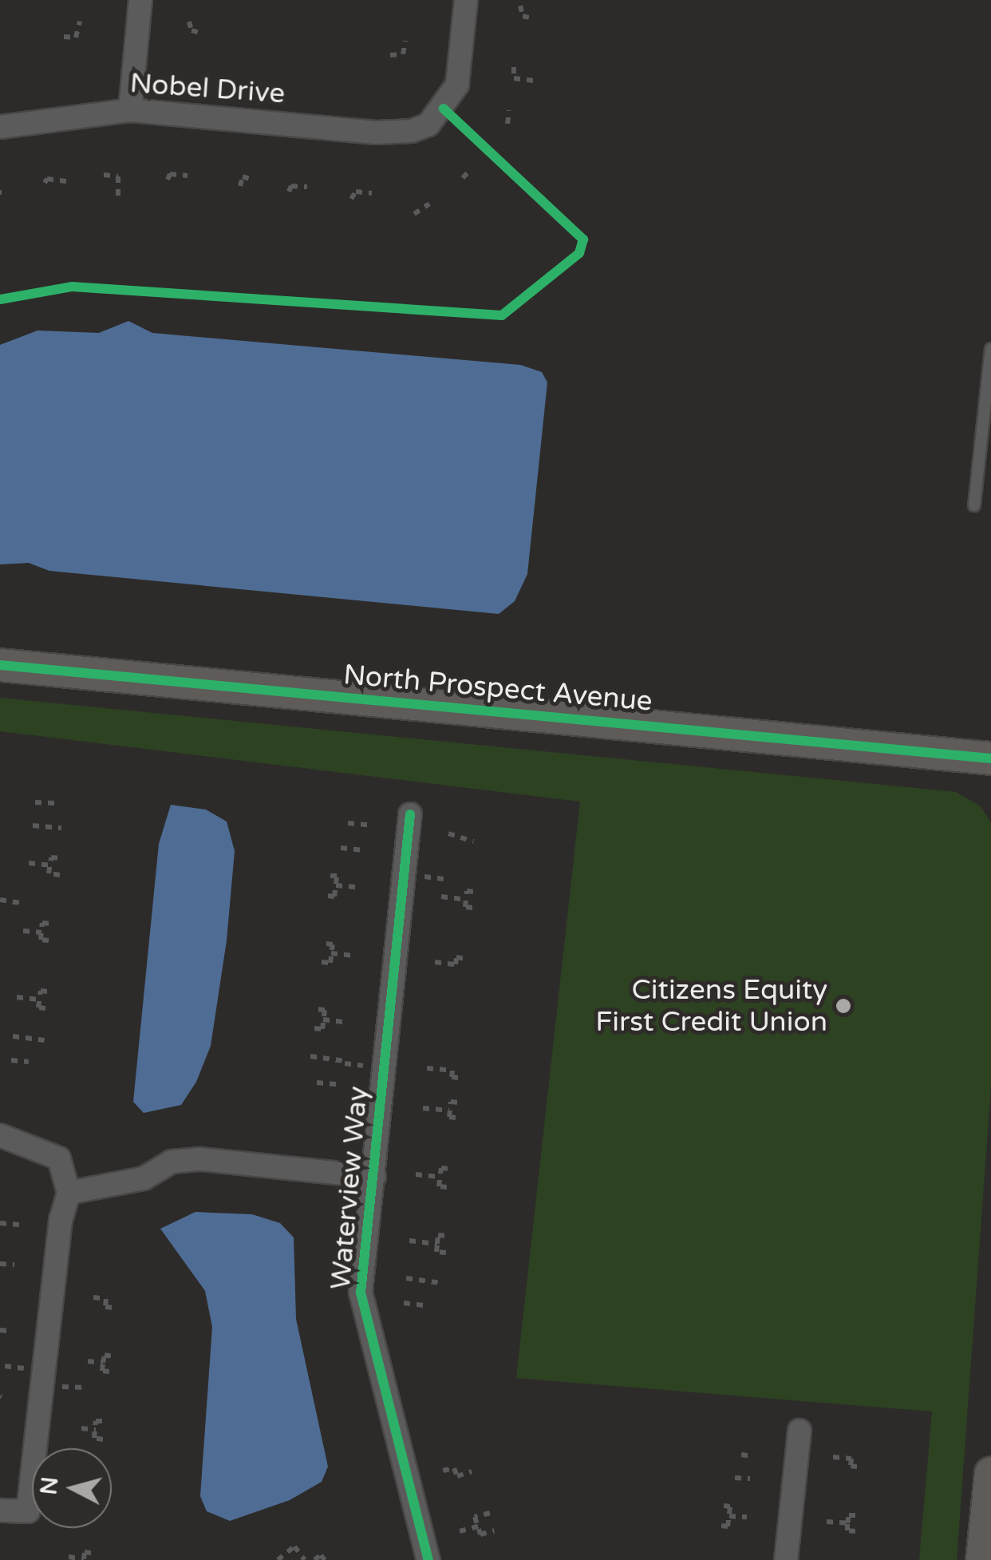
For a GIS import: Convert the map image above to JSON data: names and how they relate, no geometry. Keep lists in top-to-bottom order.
{
  "streets": {
    "street": ["Nobel Drive", "North Prospect Avenue", "Waterview Way"]
  },
  "places": ["Citizens Equity First Credit Union"],
  "north": "left"
}
